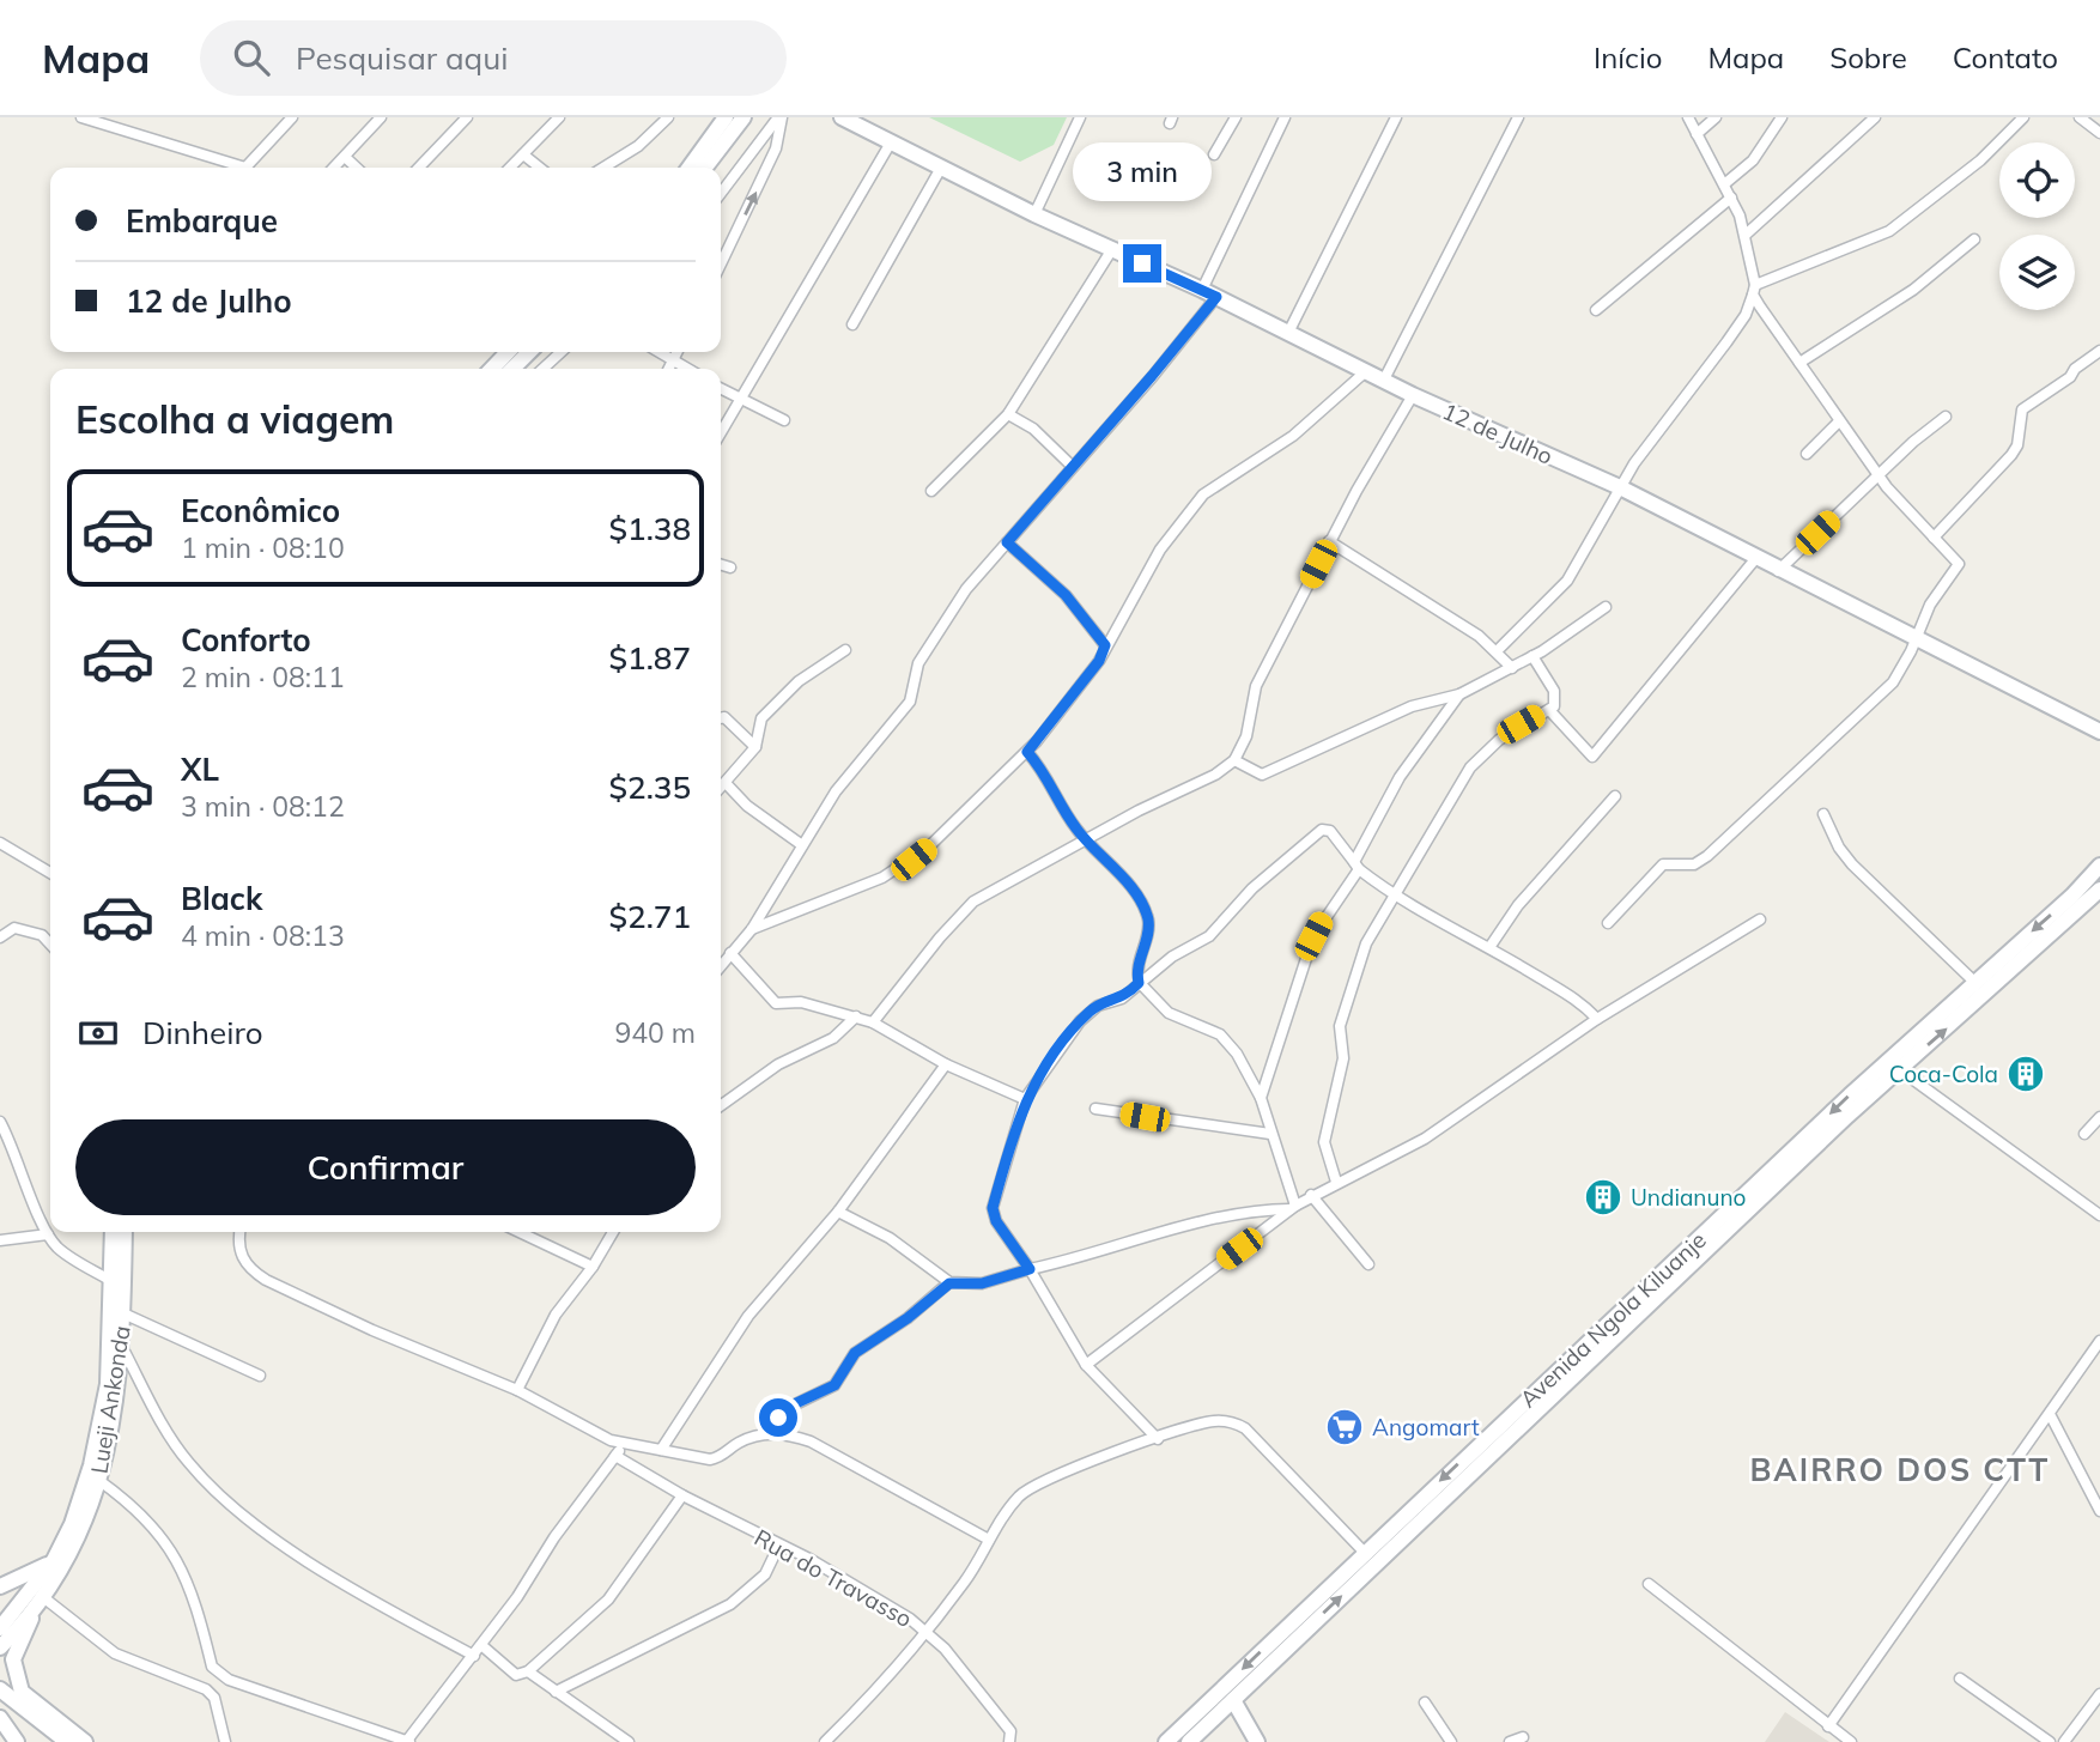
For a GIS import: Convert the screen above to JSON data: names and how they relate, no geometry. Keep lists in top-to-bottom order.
{
  "streets": {
    "main road": ["12 de Julho", "Avenida Ngola Kiluanje", "Lueji Ankonda"],
    "street": ["Rua do Travasso"]
  },
  "districts": ["BAIRRO DOS CTT"],
  "places": {
    "building": ["Coca-Cola", "Undianuno"],
    "supermarket": ["Angomart"]
  },
  "page": {
    "header": "Mapa",
    "search": "Pesquisar aqui",
    "nav": [
      "Início",
      "Mapa",
      "Sobre",
      "Contato"
    ],
    "bubble": "3 min",
    "banner": ["Embarque", "12 de Julho"],
    "heading": "Escolha a viagem",
    "list": [
      {
        "name": "Econômico",
        "note": "1 min · 08:10",
        "value": "$1.38"
      },
      {
        "name": "Conforto",
        "note": "2 min · 08:11",
        "value": "$1.87"
      },
      {
        "name": "XL",
        "note": "3 min · 08:12",
        "value": "$2.35"
      },
      {
        "name": "Black",
        "note": "4 min · 08:13",
        "value": "$2.71"
      }
    ],
    "pay": ["Dinheiro", "940 m"],
    "buttons": "Confirmar"
  }
}
